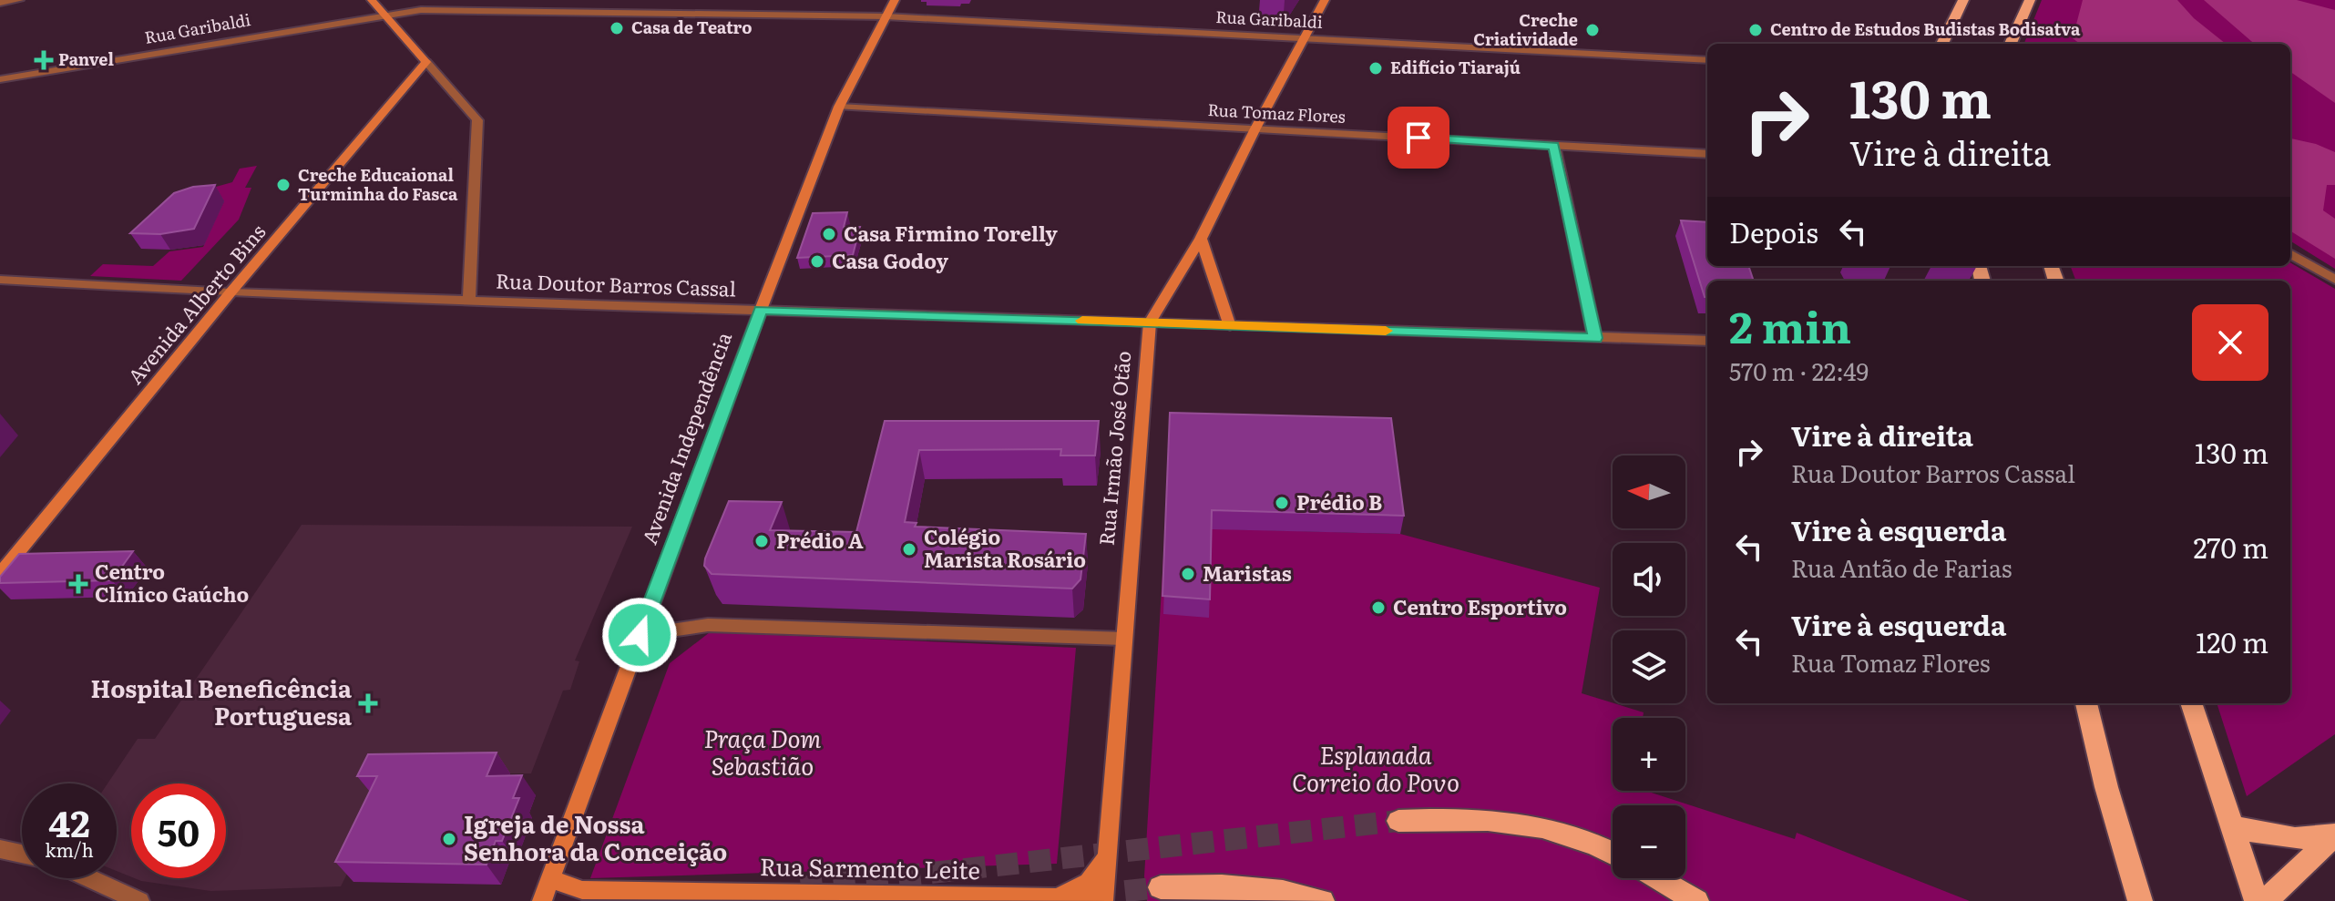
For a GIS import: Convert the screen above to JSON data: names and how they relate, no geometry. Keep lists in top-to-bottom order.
{
  "streets": {
    "main road": [
      "Avenida Alberto Bins",
      "Avenida Independência",
      "Rua Irmão José Otão",
      "Rua Sarmento Leite"
    ],
    "street": ["Rua Garibaldi", "Rua Tomaz Flores", "Rua Doutor Barros Cassal"]
  },
  "crossings": [
    ["Rua Garibaldi", "Avenida Independência"],
    ["Rua Garibaldi", "Rua Irmão José Otão"],
    ["Rua Tomaz Flores", "Avenida Independência"],
    ["Rua Tomaz Flores", "Rua Irmão José Otão"],
    ["Rua Doutor Barros Cassal", "Avenida Alberto Bins"],
    ["Rua Doutor Barros Cassal", "Avenida Independência"],
    ["Rua Doutor Barros Cassal", "Rua Irmão José Otão"],
    ["Avenida Independência", "Rua Sarmento Leite"],
    ["Rua Irmão José Otão", "Rua Sarmento Leite"]
  ],
  "parks": ["Praça Dom Sebastião", "Esplanada Correio do Povo"],
  "places": {
    "other": [
      "Casa de Teatro",
      "Creche Criatividade",
      "Centro de Estudos Budistas Bodisatva",
      "Edifício Tiarajú",
      "Creche Educaional Turminha do Fasca",
      "Casa Firmino Torelly",
      "Casa Godoy",
      "Prédio B",
      "Prédio A",
      "Colégio Marista Rosário",
      "Maristas",
      "Centro Esportivo",
      "Igreja de Nossa Senhora da Conceição"
    ],
    "health": ["Panvel", "Centro Clínico Gaúcho", "Hospital Beneficência Portuguesa"]
  },
  "north": "left",
  "page": {
    "turn": ["130 m", "Vire à direita"],
    "then": "Depois",
    "heading": ["2 min", "570 m · 22:49"],
    "list": [
      {
        "name": "Vire à direita",
        "note": "Rua Doutor Barros Cassal",
        "value": "130 m"
      },
      {
        "name": "Vire à esquerda",
        "note": "Rua Antão de Farias",
        "value": "270 m"
      },
      {
        "name": "Vire à esquerda",
        "note": "Rua Tomaz Flores",
        "value": "120 m"
      }
    ],
    "map_buttons": ["+", "−"],
    "speed": "42 km/h",
    "limit": "50"
  }
}
